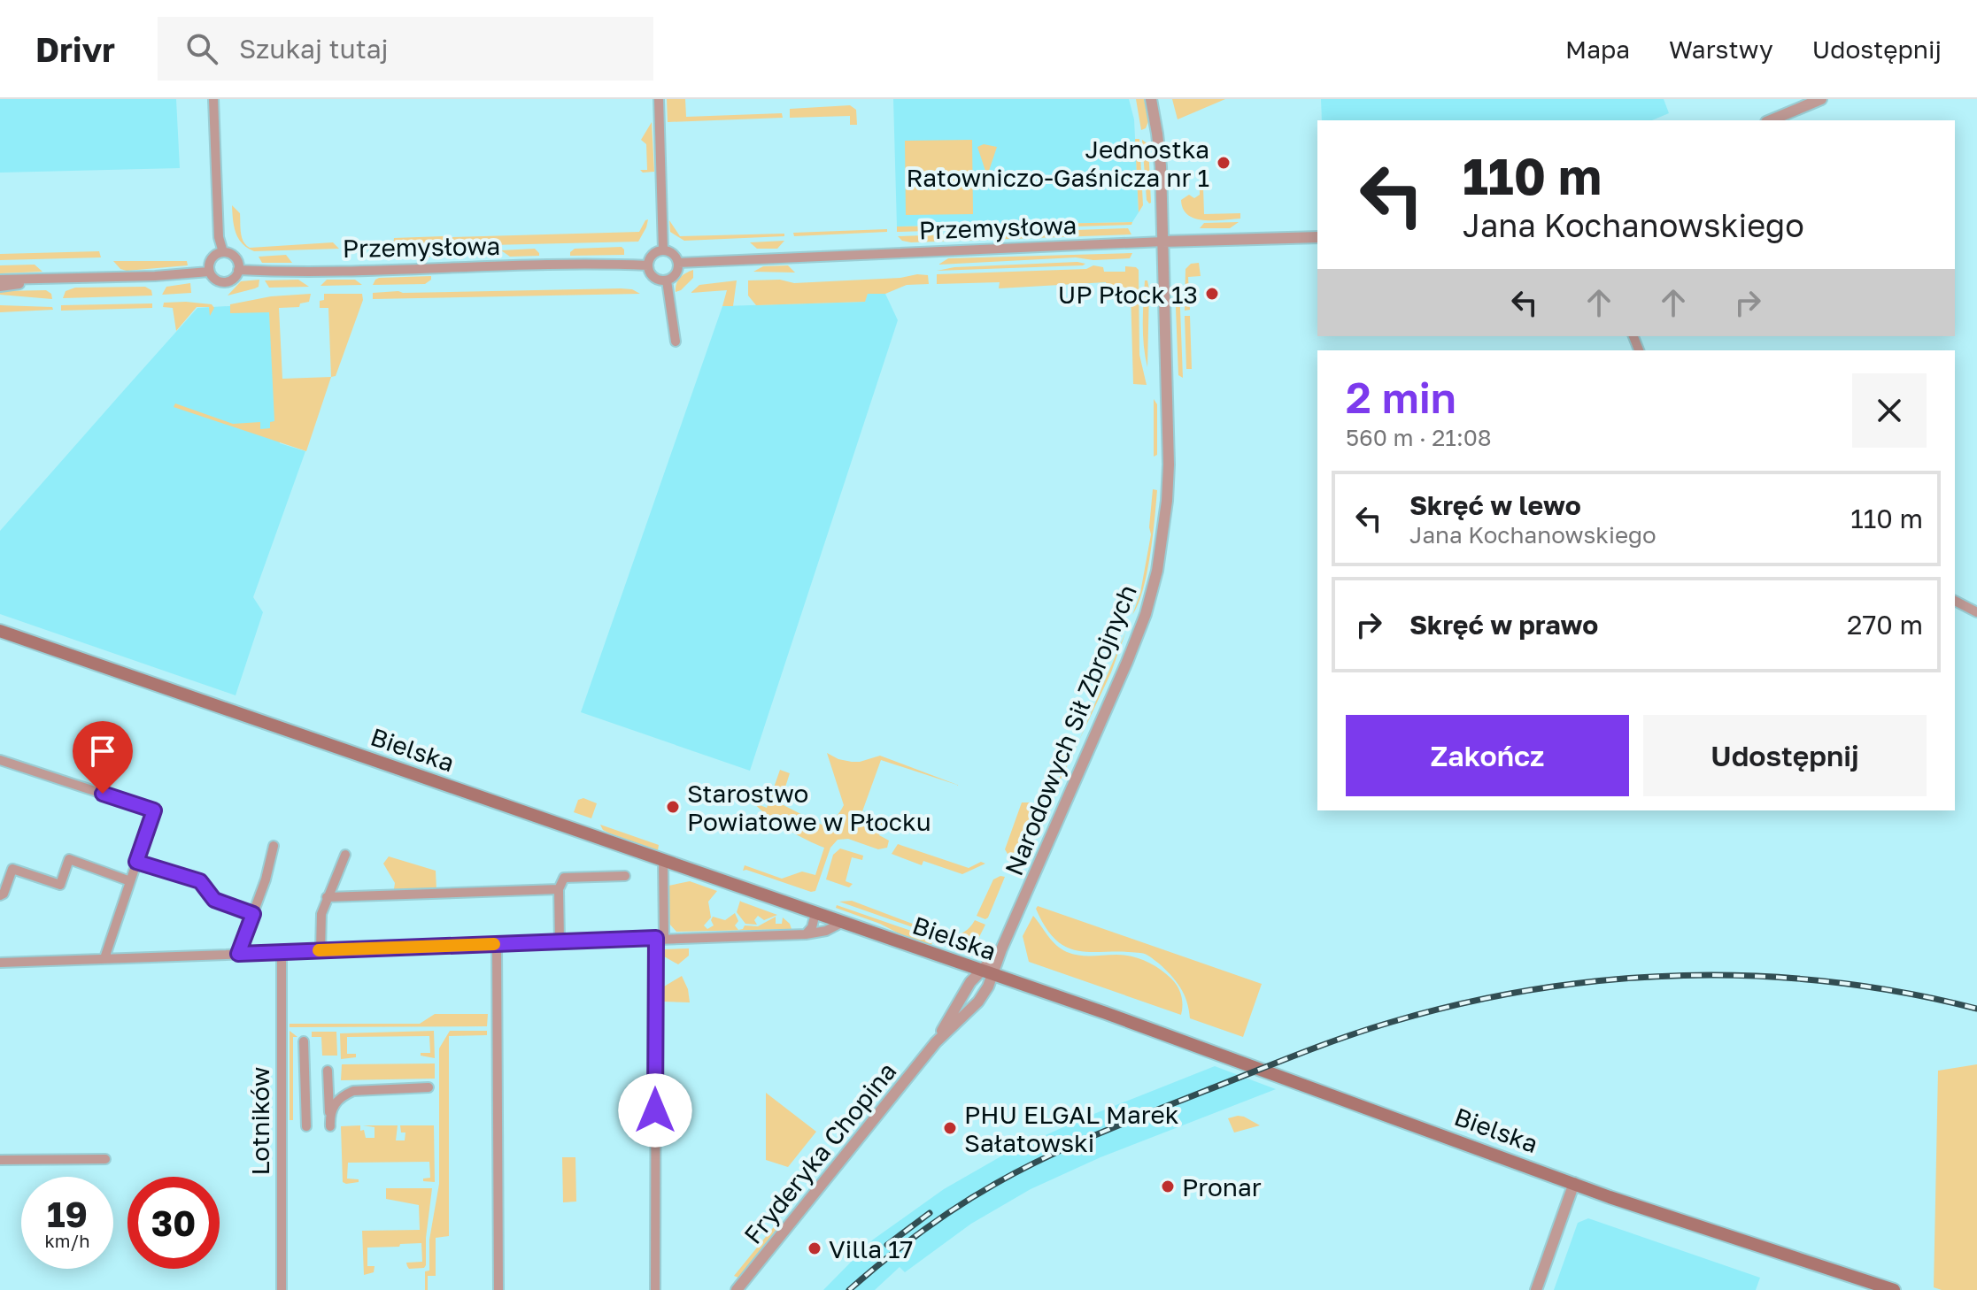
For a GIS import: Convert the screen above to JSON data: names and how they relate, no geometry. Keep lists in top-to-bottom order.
{
  "streets": {
    "main road": ["Bielska"],
    "street": [
      "Przemysłowa",
      "Narodowych Sił Zbrojnych",
      "Lotników",
      "Fryderyka Chopina"
    ]
  },
  "crossings": [
    ["Przemysłowa", "Narodowych Sił Zbrojnych"],
    ["Narodowych Sił Zbrojnych", "Bielska"],
    ["Narodowych Sił Zbrojnych", "Fryderyka Chopina"],
    ["Bielska", "Fryderyka Chopina"]
  ],
  "places": [
    "Jednostka Ratowniczo-Gaśnicza nr 1",
    "UP Płock 13",
    "Starostwo Powiatowe w Płocku",
    "PHU ELGAL Marek Sałatowski",
    "Pronar",
    "Villa 17"
  ],
  "page": {
    "header": "Drivr",
    "search": "Szukaj tutaj",
    "nav": ["Mapa", "Warstwy", "Udostępnij"],
    "turn": ["110 m", "Jana Kochanowskiego"],
    "heading": ["2 min", "560 m · 21:08"],
    "list": [
      {
        "name": "Skręć w lewo",
        "note": "Jana Kochanowskiego",
        "value": "110 m"
      },
      {
        "name": "Skręć w prawo",
        "value": "270 m"
      }
    ],
    "buttons": ["Zakończ", "Udostępnij"],
    "speed": "19 km/h",
    "limit": "30"
  }
}
